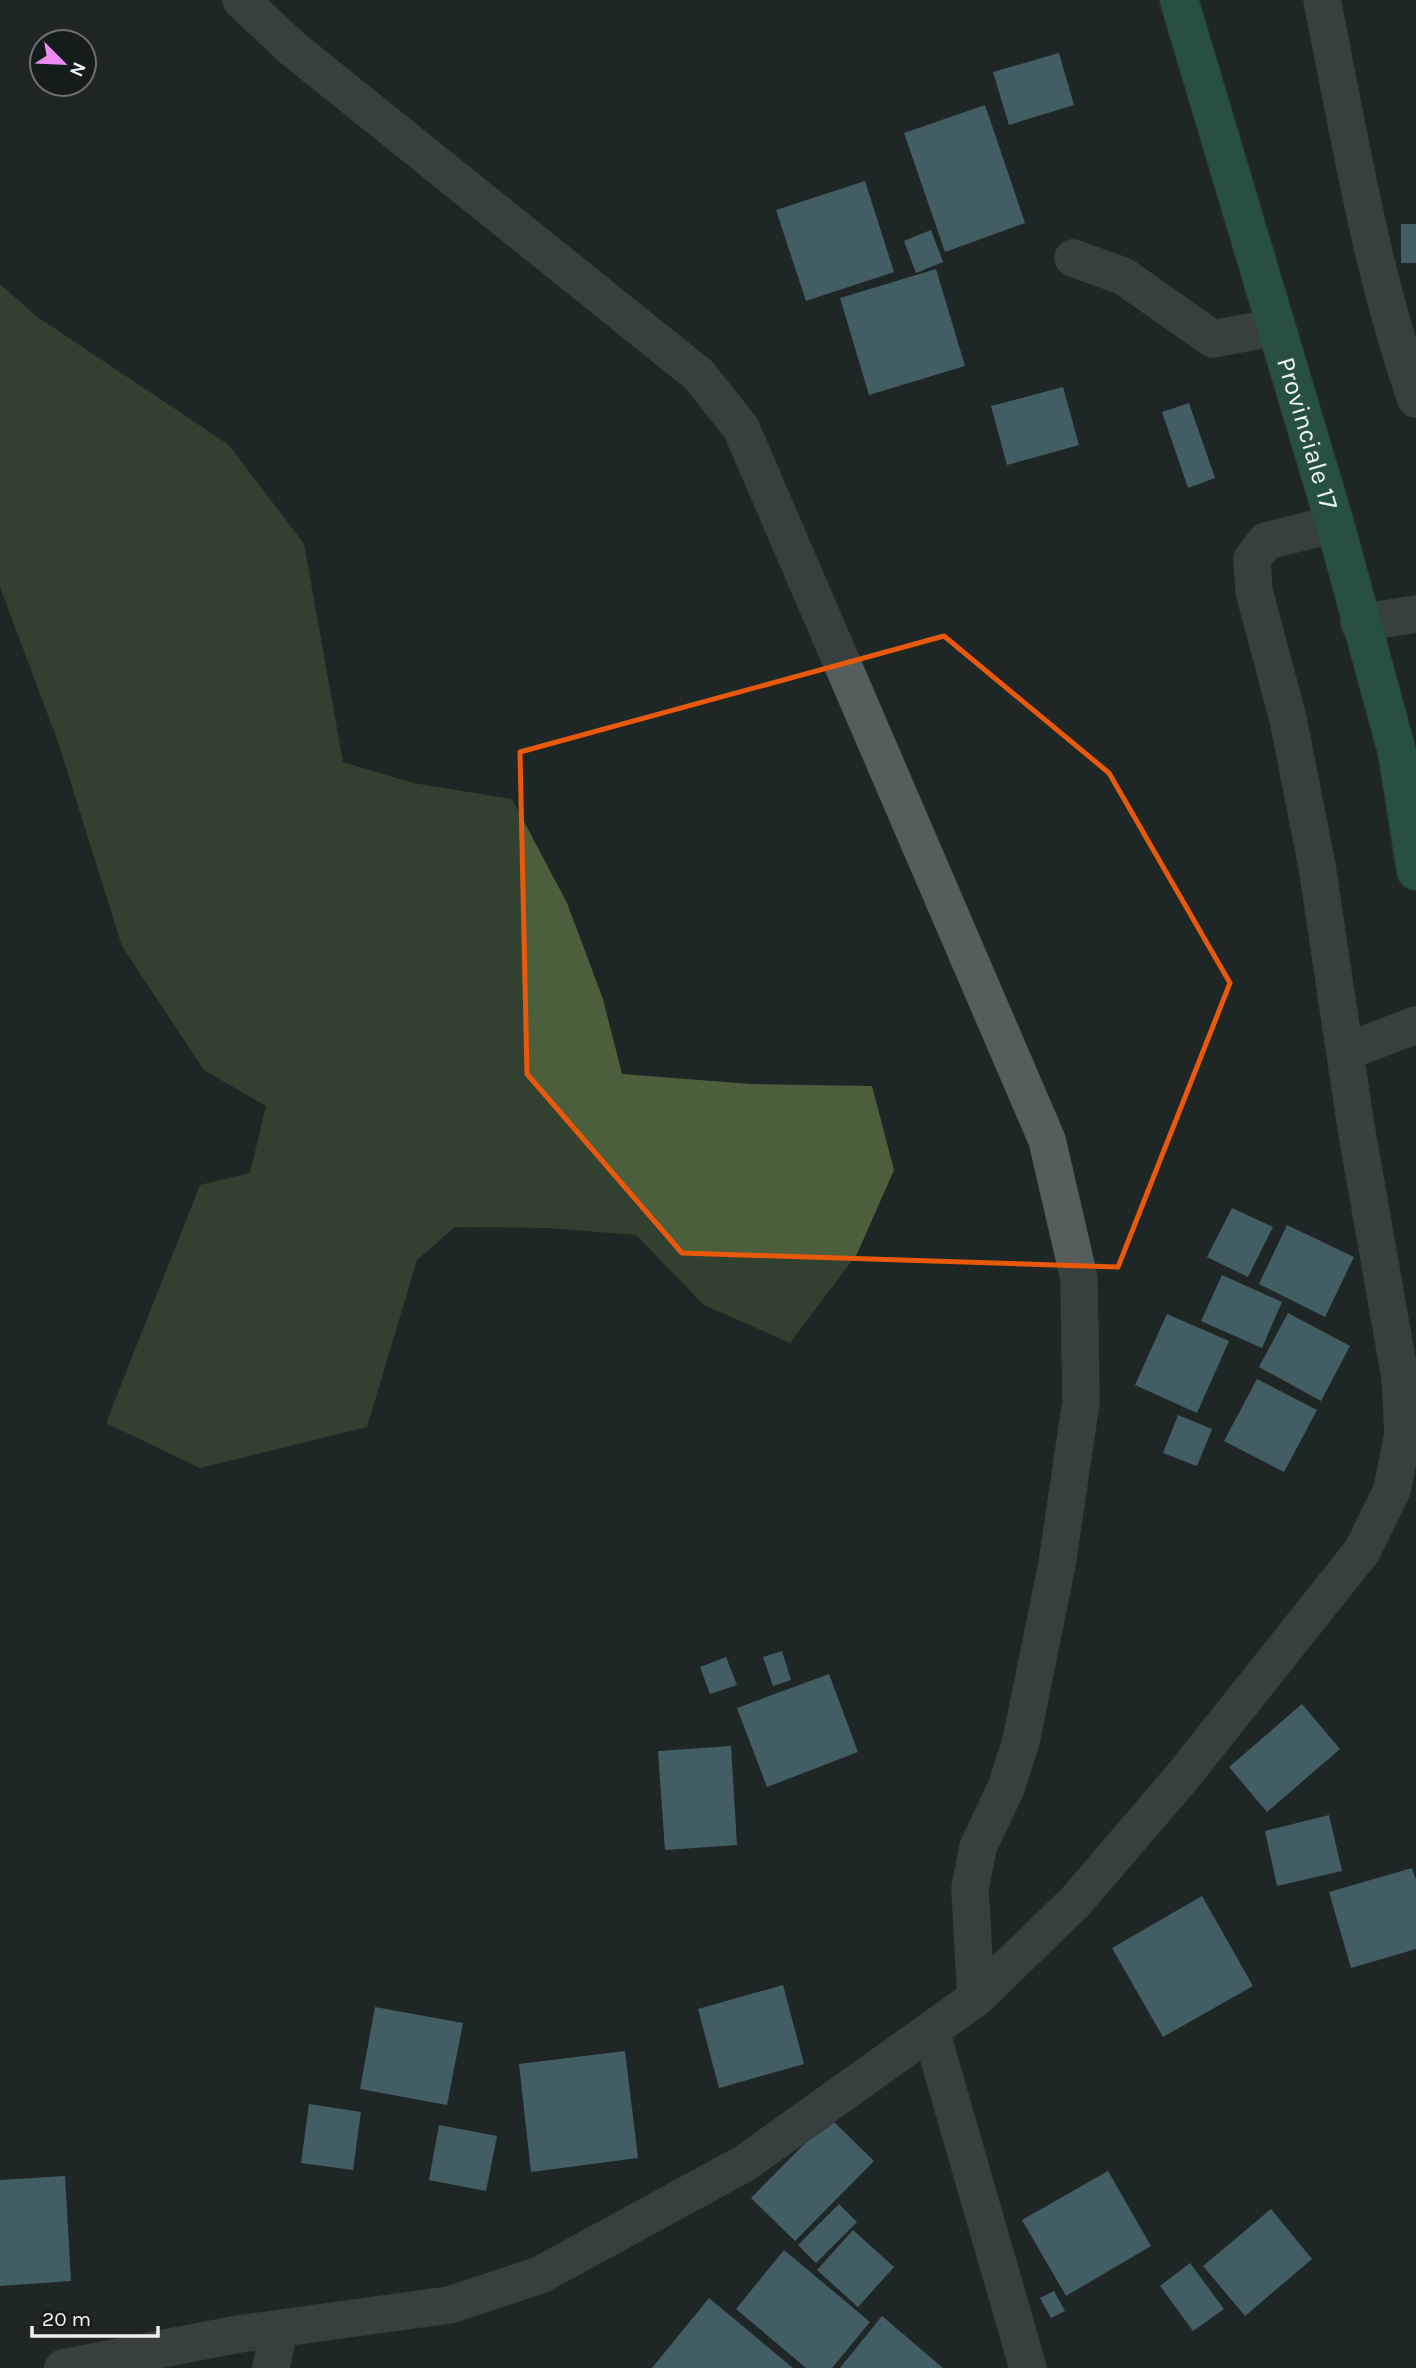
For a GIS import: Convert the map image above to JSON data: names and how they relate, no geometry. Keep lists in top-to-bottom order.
{
  "streets": {
    "main road": ["Provinciale 17"]
  },
  "scale_bar": "20 m",
  "north": "bottom right"
}
